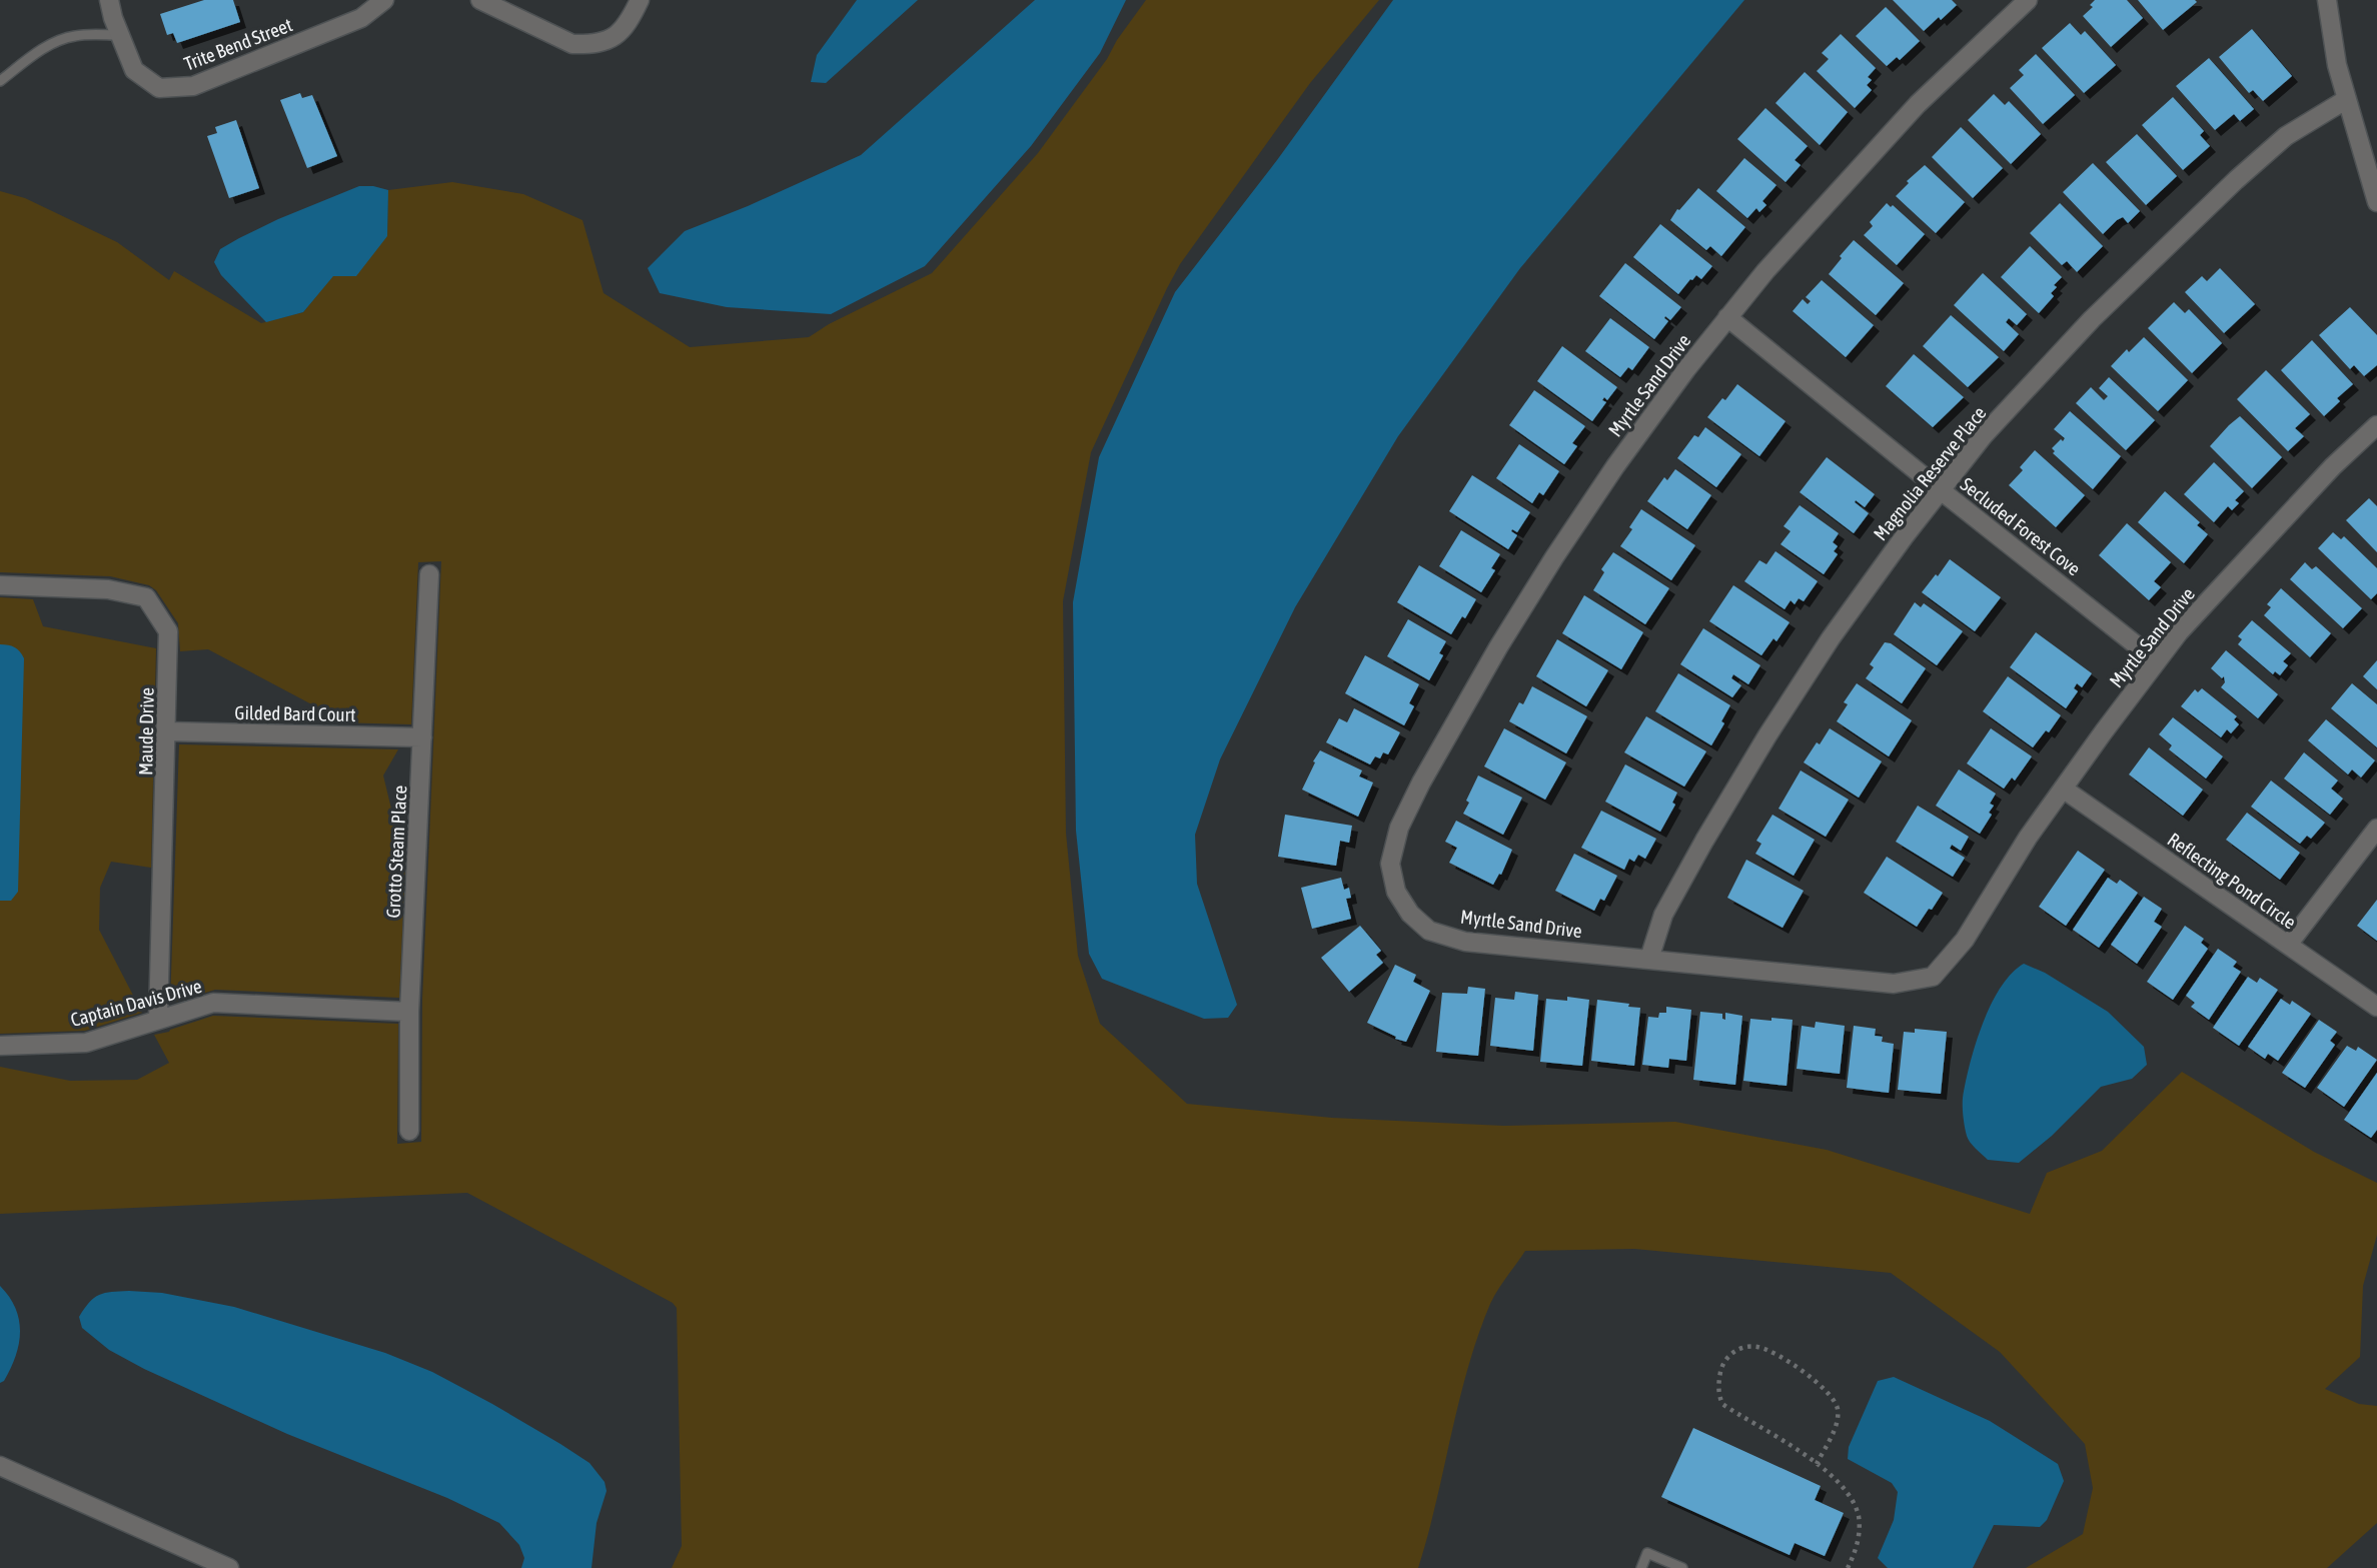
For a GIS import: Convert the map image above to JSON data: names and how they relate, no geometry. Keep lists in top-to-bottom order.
{
  "streets": {
    "street": [
      "Trite Bend Street",
      "Myrtle Sand Drive",
      "Magnolia Reserve Place",
      "Secluded Forest Cove",
      "Gilded Bard Court",
      "Maude Drive",
      "Grotto Steam Place",
      "Reflecting Pond Circle",
      "Captain Davis Drive"
    ]
  },
  "crossings": [
    ["Myrtle Sand Drive", "Magnolia Reserve Place"],
    ["Myrtle Sand Drive", "Secluded Forest Cove"],
    ["Myrtle Sand Drive", "Reflecting Pond Circle"],
    ["Magnolia Reserve Place", "Secluded Forest Cove"],
    ["Gilded Bard Court", "Maude Drive"],
    ["Gilded Bard Court", "Grotto Steam Place"],
    ["Maude Drive", "Captain Davis Drive"],
    ["Grotto Steam Place", "Captain Davis Drive"]
  ]
}
